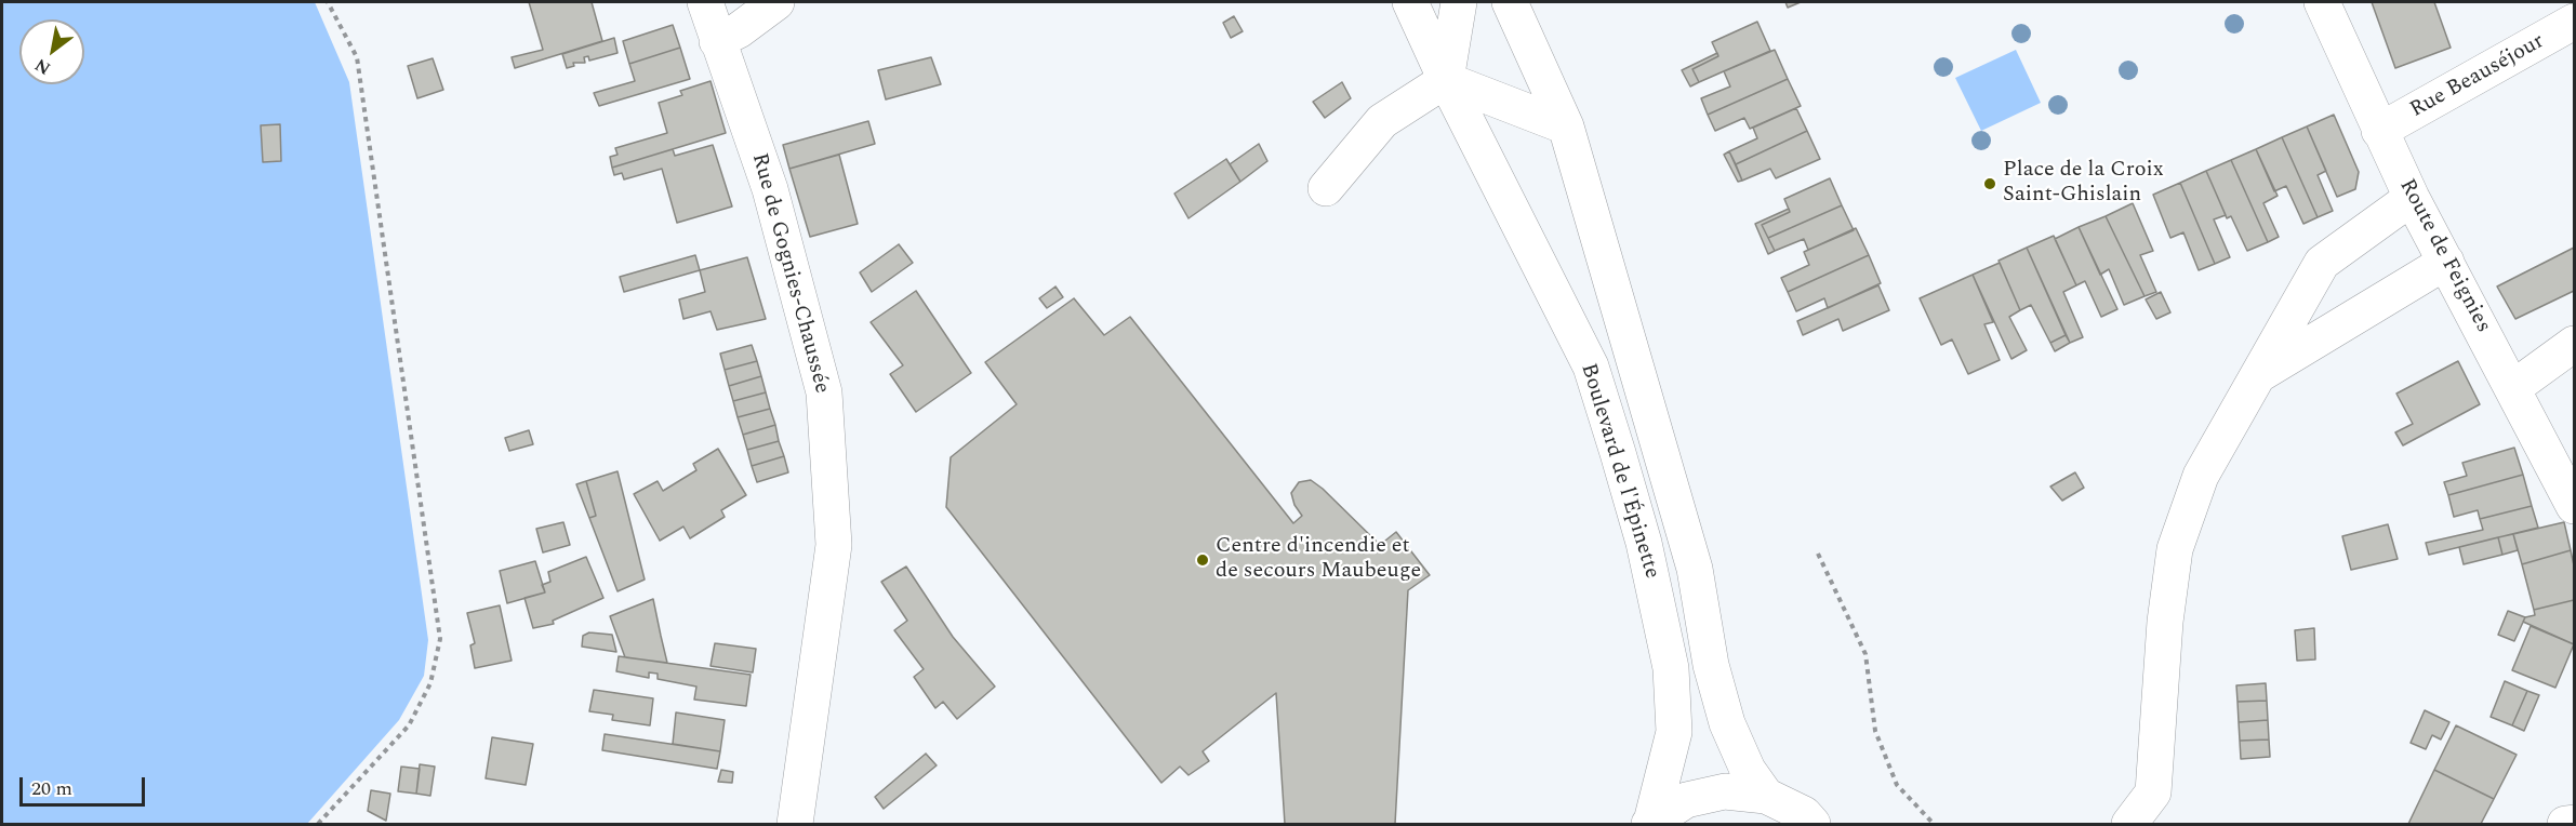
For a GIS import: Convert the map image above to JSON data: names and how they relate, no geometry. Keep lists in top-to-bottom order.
{
  "streets": {
    "street": [
      "Rue Beauséjour",
      "Route de Feignies",
      "Rue de Gognies-Chaussée",
      "Boulevard de l'Épinette"
    ]
  },
  "crossings": [
    ["Rue Beauséjour", "Route de Feignies"]
  ],
  "places": ["Place de la Croix Saint-Ghislain", "Centre d'incendie et de secours Maubeuge"],
  "scale_bar": "20 m",
  "north": "bottom left"
}
